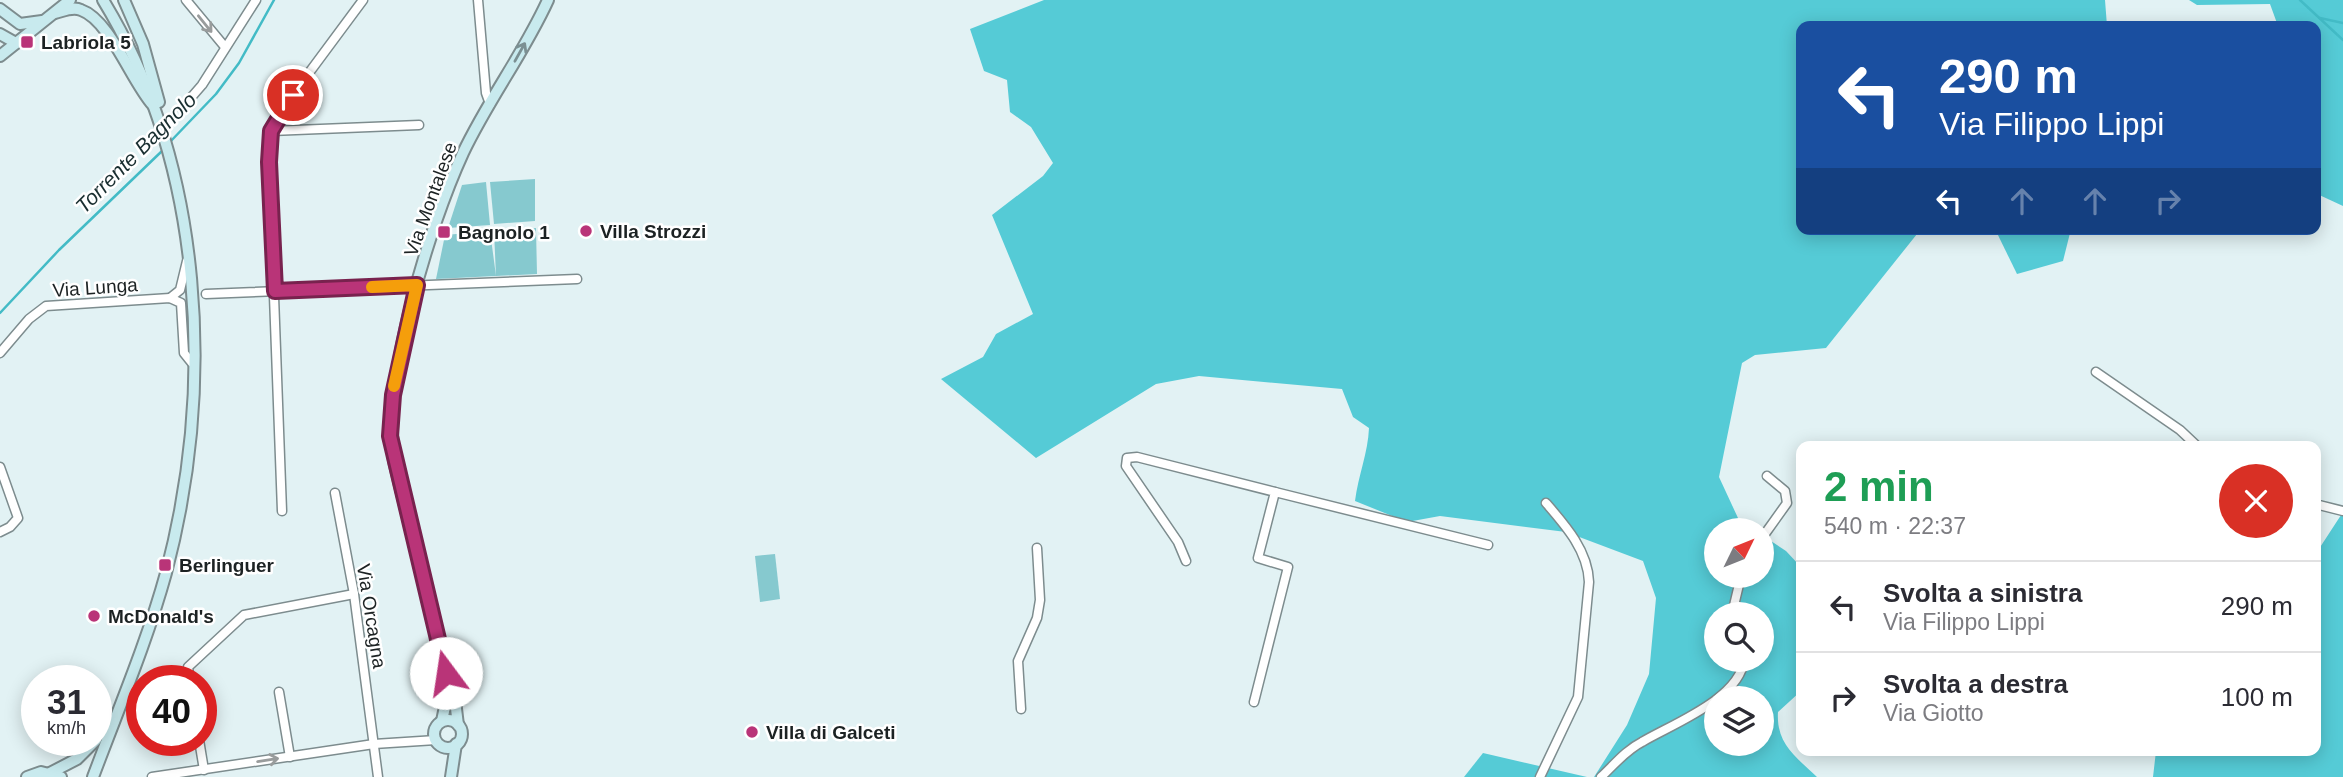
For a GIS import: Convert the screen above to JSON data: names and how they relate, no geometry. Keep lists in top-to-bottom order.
{
  "streets": {
    "main road": ["Via Montalese"],
    "street": ["Via Lunga", "Via Orcagna"]
  },
  "water": ["Torrente Bagnolo"],
  "places": {
    "transit": ["Labriola 5", "Bagnolo 1", "Berlinguer"],
    "other": ["Villa Strozzi", "McDonald's", "Villa di Galceti"]
  },
  "north": "top right",
  "page": {
    "turn": ["290 m", "Via Filippo Lippi"],
    "heading": ["2 min", "540 m · 22:37"],
    "list": [
      {
        "name": "Svolta a sinistra",
        "note": "Via Filippo Lippi",
        "value": "290 m"
      },
      {
        "name": "Svolta a destra",
        "note": "Via Giotto",
        "value": "100 m"
      }
    ],
    "speed": "31 km/h",
    "limit": "40"
  }
}
